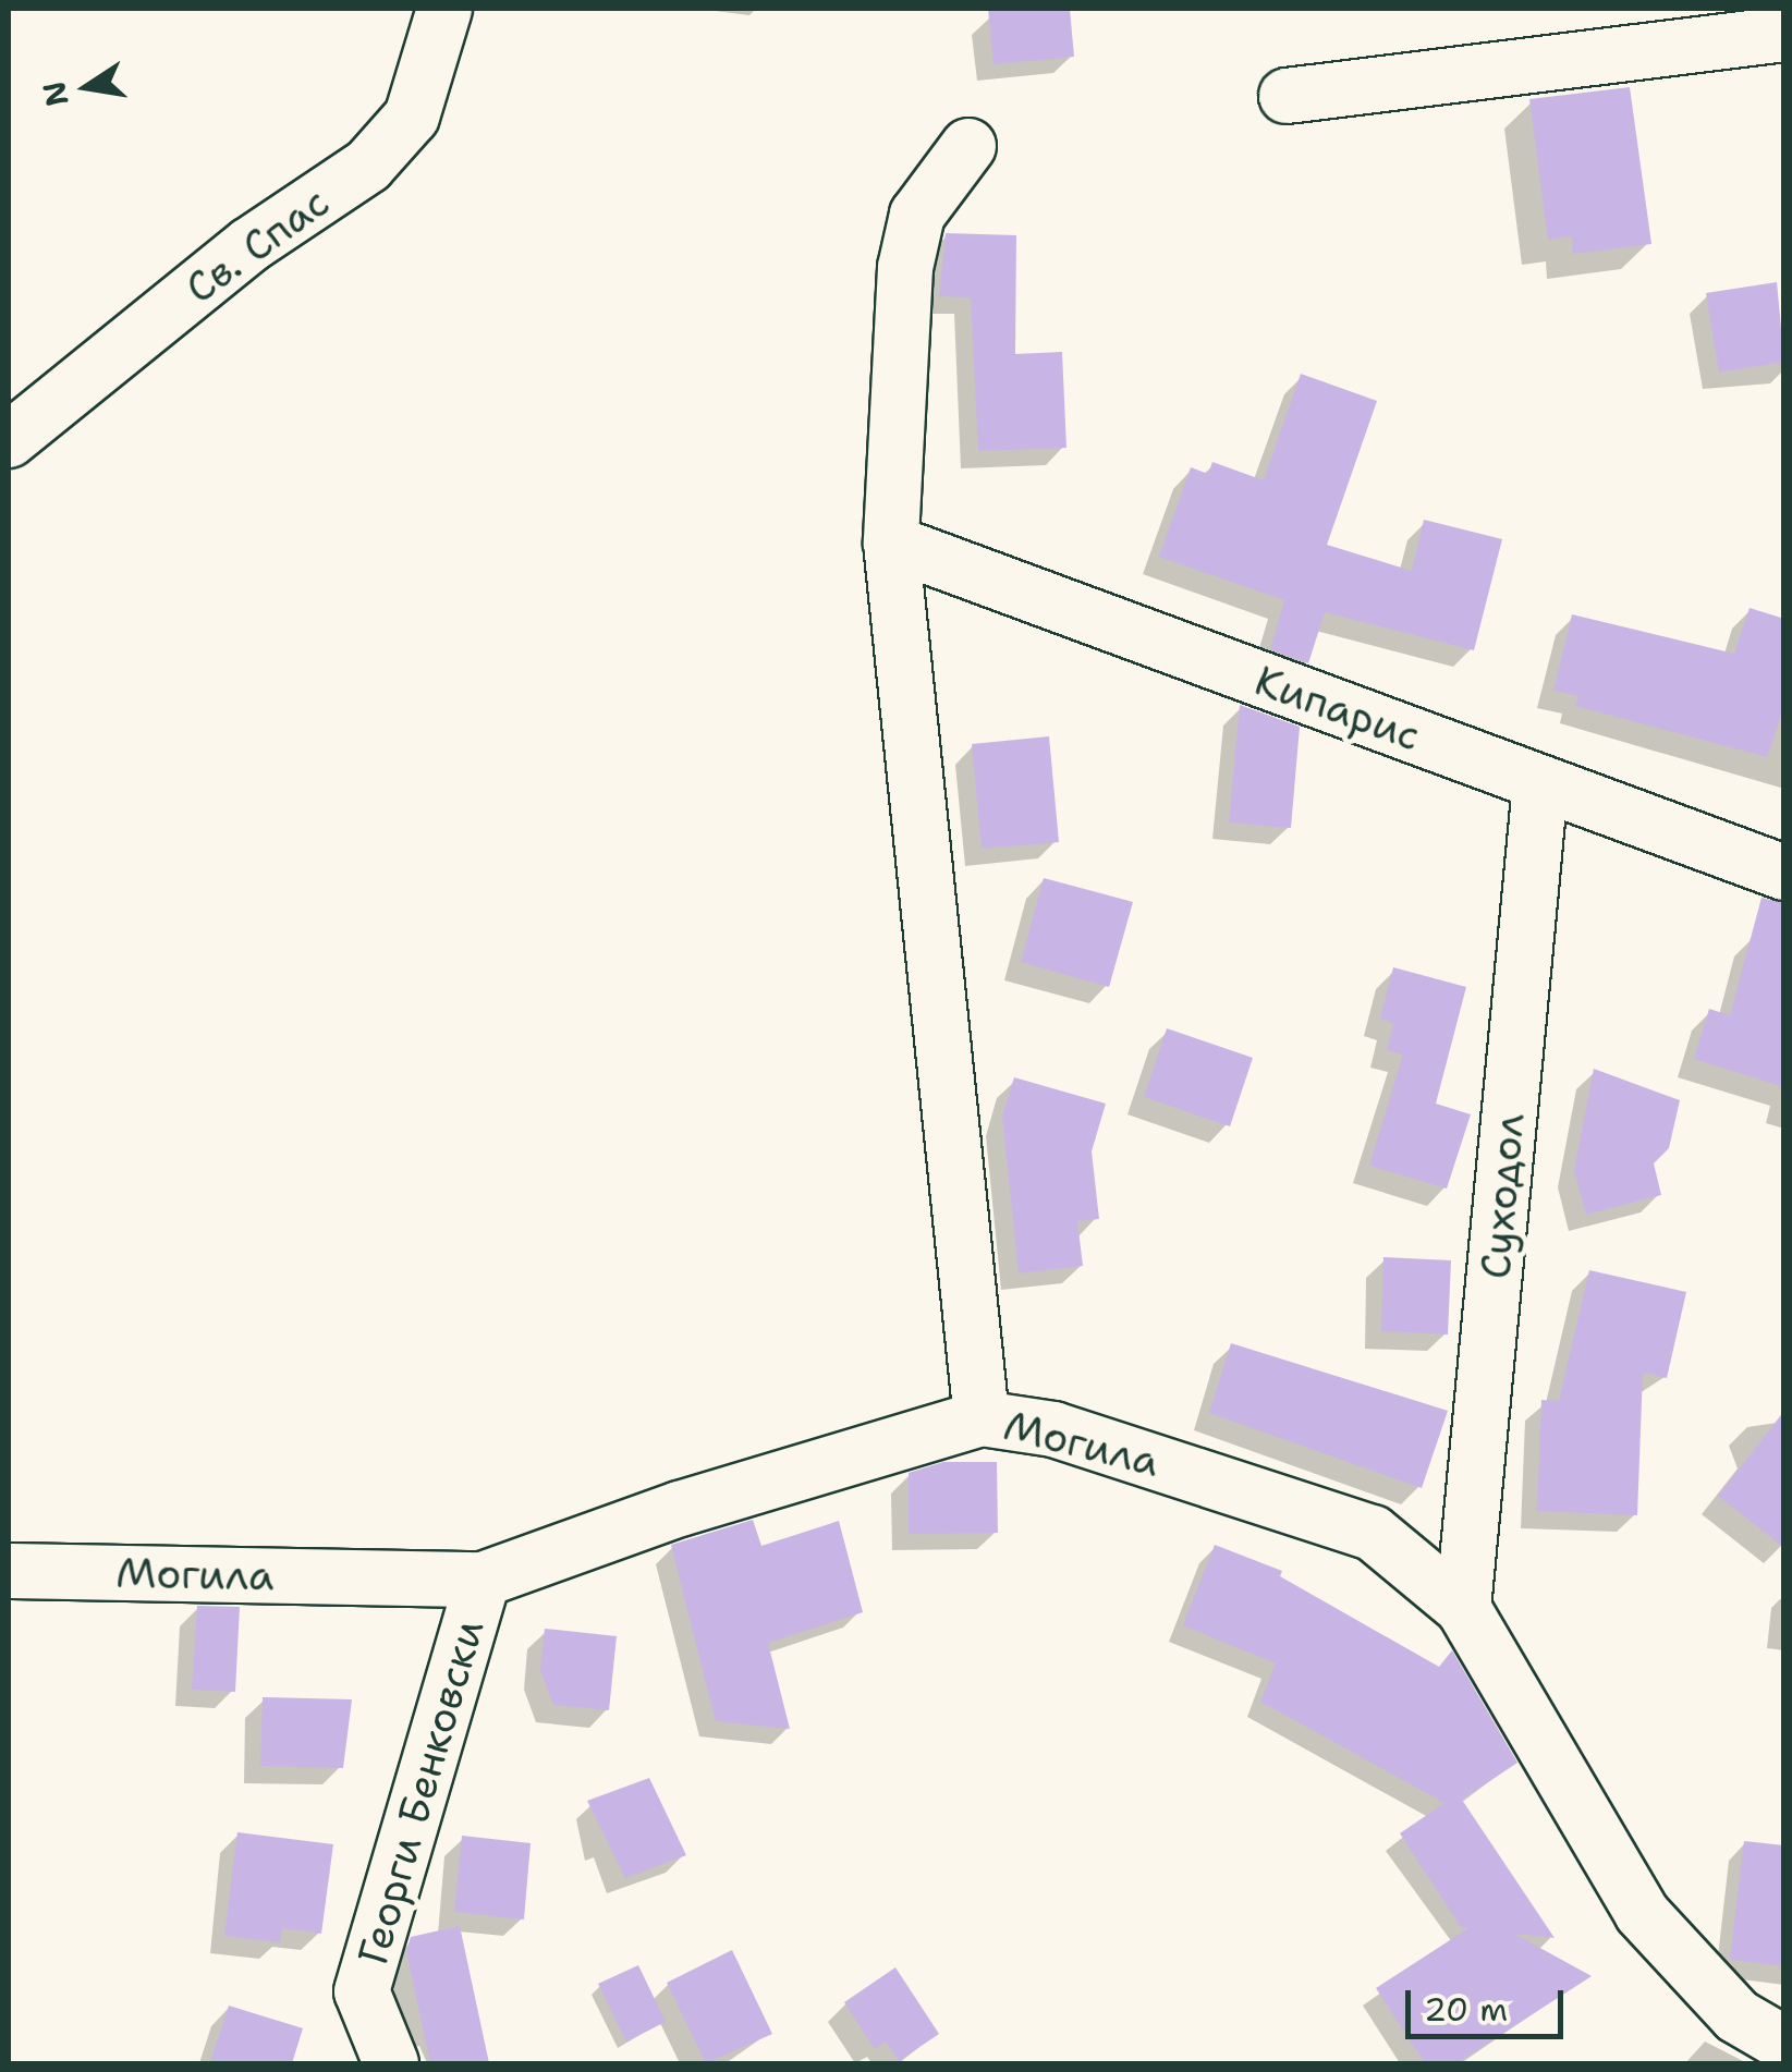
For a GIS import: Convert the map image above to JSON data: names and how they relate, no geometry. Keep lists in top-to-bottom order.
{
  "streets": {
    "street": [
      "Св. Спас",
      "Кипарис",
      "Суходол",
      "Могила",
      "Георги Бенковски"
    ]
  },
  "crossings": [
    ["Кипарис", "Суходол"],
    ["Суходол", "Могила"],
    ["Могила", "Георги Бенковски"]
  ],
  "scale_bar": "20 m",
  "north": "left"
}
